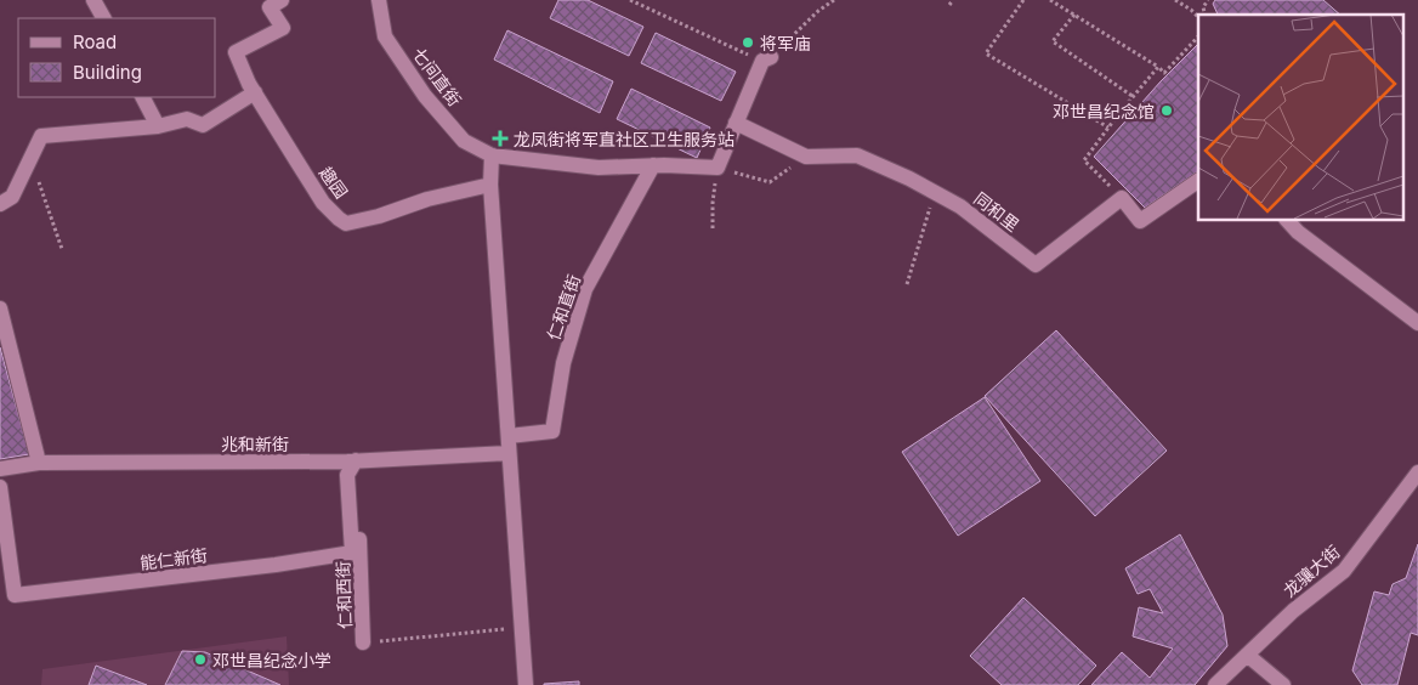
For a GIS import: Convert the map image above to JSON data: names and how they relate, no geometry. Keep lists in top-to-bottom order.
{
  "streets": {
    "street": [
      "七间直街",
      "趣园",
      "同和里",
      "仁和直街",
      "兆和新街",
      "能仁新街",
      "龙骧大街",
      "仁和西街"
    ]
  },
  "crossings": [
    ["兆和新街", "能仁新街"],
    ["兆和新街", "仁和西街"],
    ["能仁新街", "仁和西街"]
  ],
  "places": {
    "other": ["将军庙", "邓世昌纪念馆", "邓世昌纪念小学"],
    "health": ["龙凤街将军直社区卫生服务站"]
  },
  "legend": ["Road", "Building"]
}
